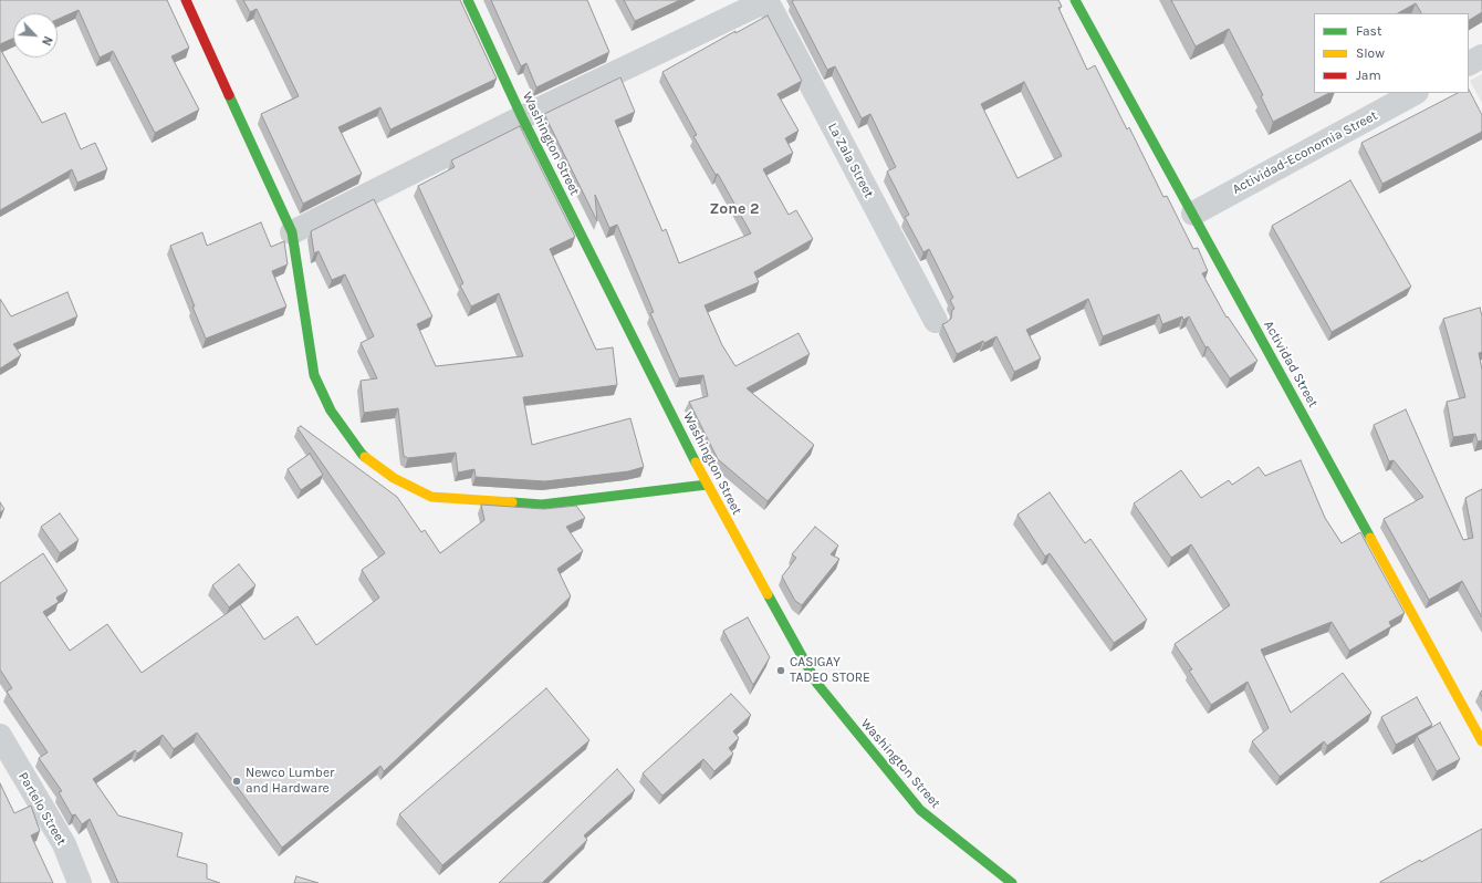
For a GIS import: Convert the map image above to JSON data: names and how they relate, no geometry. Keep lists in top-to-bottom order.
{
  "streets": {
    "street": [
      "Washington Street",
      "Actividad-Economia Street",
      "La Zala Street",
      "Actividad Street",
      "Partelo Street"
    ]
  },
  "crossings": [
    ["Actividad-Economia Street", "Actividad Street"]
  ],
  "districts": ["Zone 2"],
  "places": ["CASIGAY TADEO STORE", "Newco Lumber and Hardware"],
  "legend": ["Fast", "Slow", "Jam"],
  "north": "bottom right"
}
